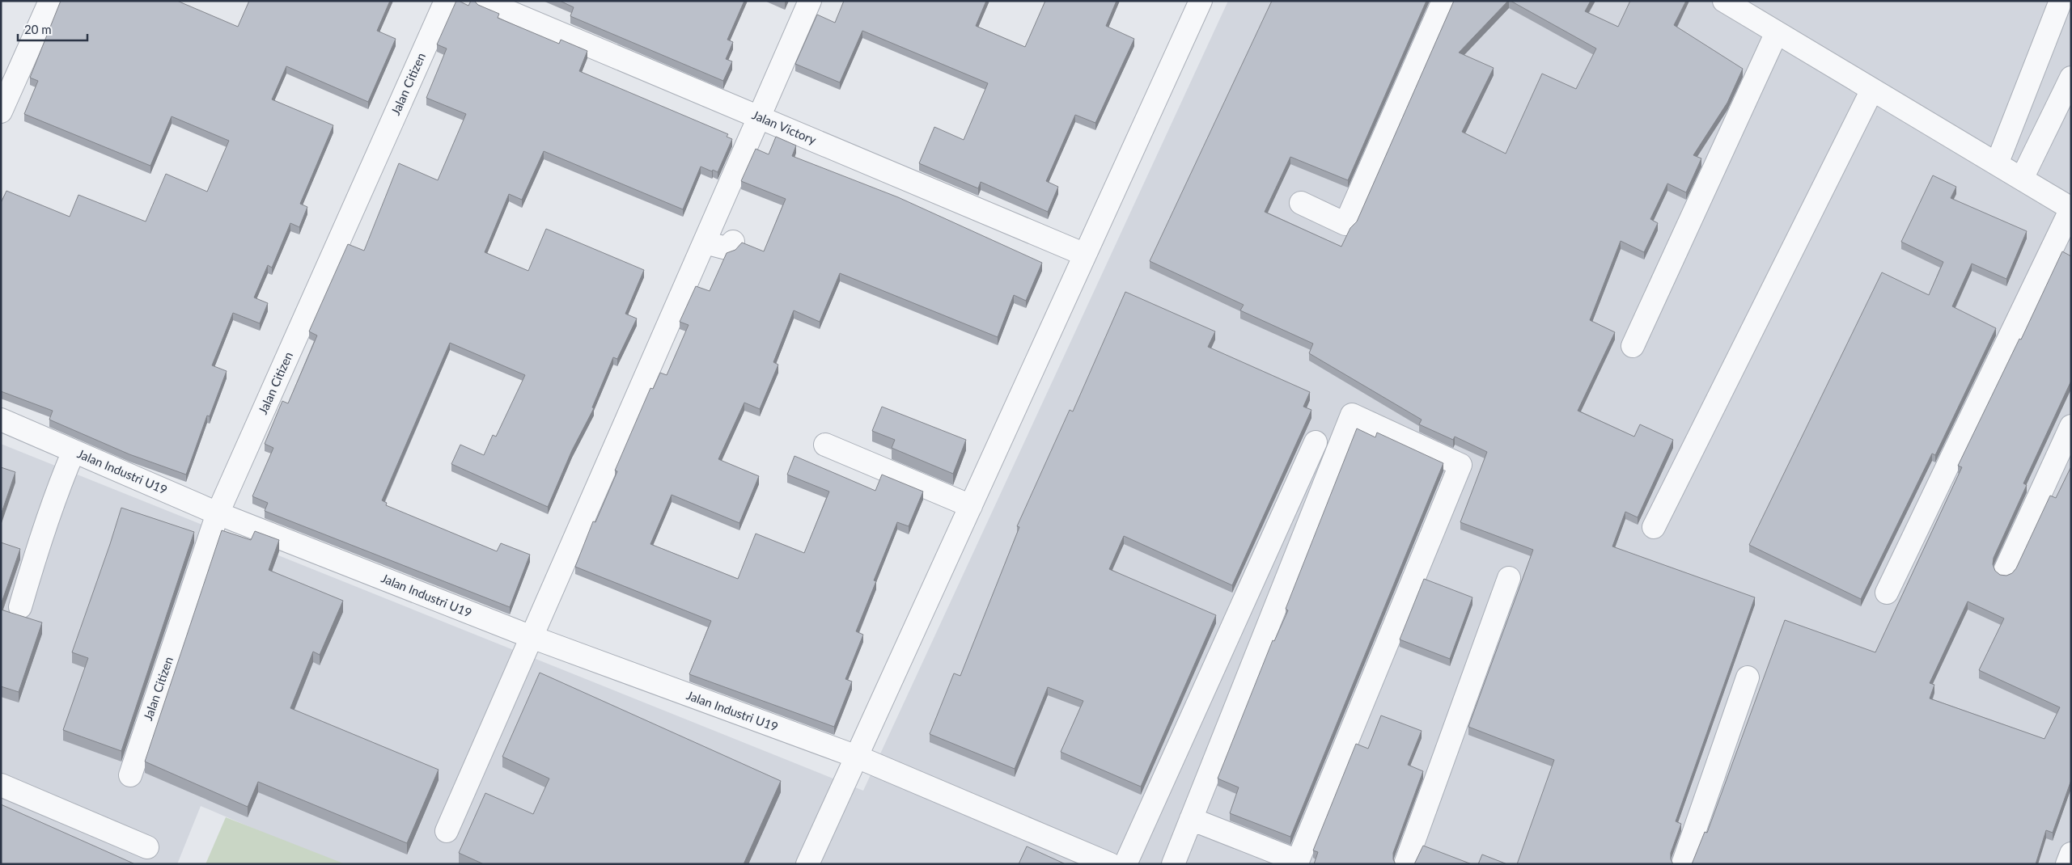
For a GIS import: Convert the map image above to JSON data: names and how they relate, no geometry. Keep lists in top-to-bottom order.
{
  "streets": {
    "street": ["Jalan Citizen", "Jalan Victory", "Jalan Industri U19"]
  },
  "crossings": [
    ["Jalan Citizen", "Jalan Industri U19"]
  ],
  "scale_bar": "20 m"
}
